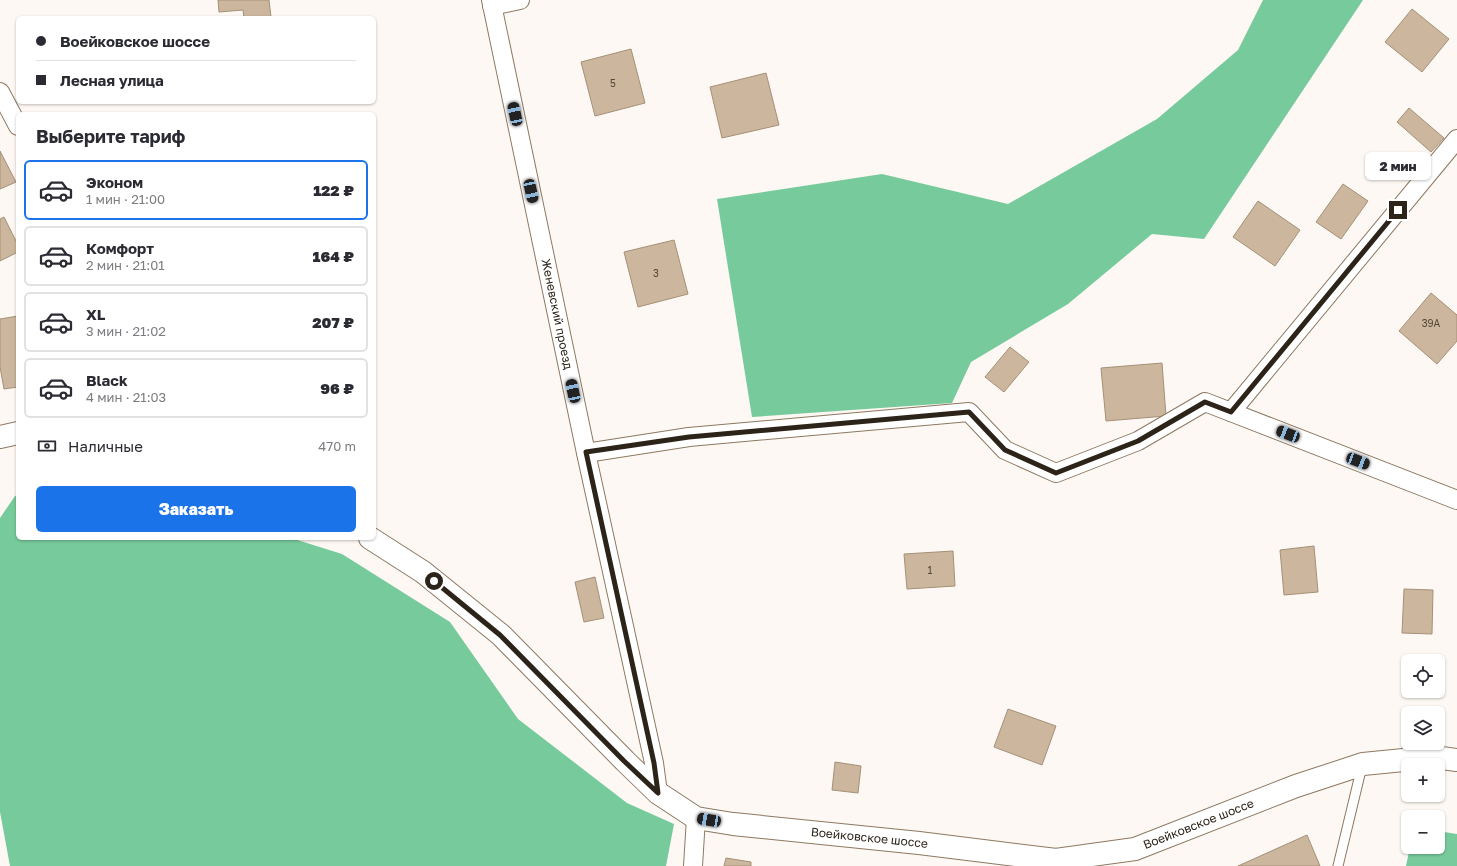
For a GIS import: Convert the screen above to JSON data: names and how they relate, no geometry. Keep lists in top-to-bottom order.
{
  "streets": {
    "street": ["Женевский проезд", "Воейковское шоссе"]
  },
  "crossings": [
    ["Женевский проезд", "Воейковское шоссе"]
  ],
  "house_numbers": [
    "5",
    "3",
    "39А",
    "1"
  ],
  "page": {
    "banner": ["Воейковское шоссе", "Лесная улица"],
    "heading": "Выберите тариф",
    "bubble": "2 мин",
    "list": [
      {
        "name": "Эконом",
        "note": "1 мин · 21:00",
        "value": "122 ₽"
      },
      {
        "name": "Комфорт",
        "note": "2 мин · 21:01",
        "value": "164 ₽"
      },
      {
        "name": "XL",
        "note": "3 мин · 21:02",
        "value": "207 ₽"
      },
      {
        "name": "Black",
        "note": "4 мин · 21:03",
        "value": "96 ₽"
      }
    ],
    "pay": ["Наличные", "470 m"],
    "buttons": "Заказать",
    "map_buttons": ["+", "−"]
  }
}
